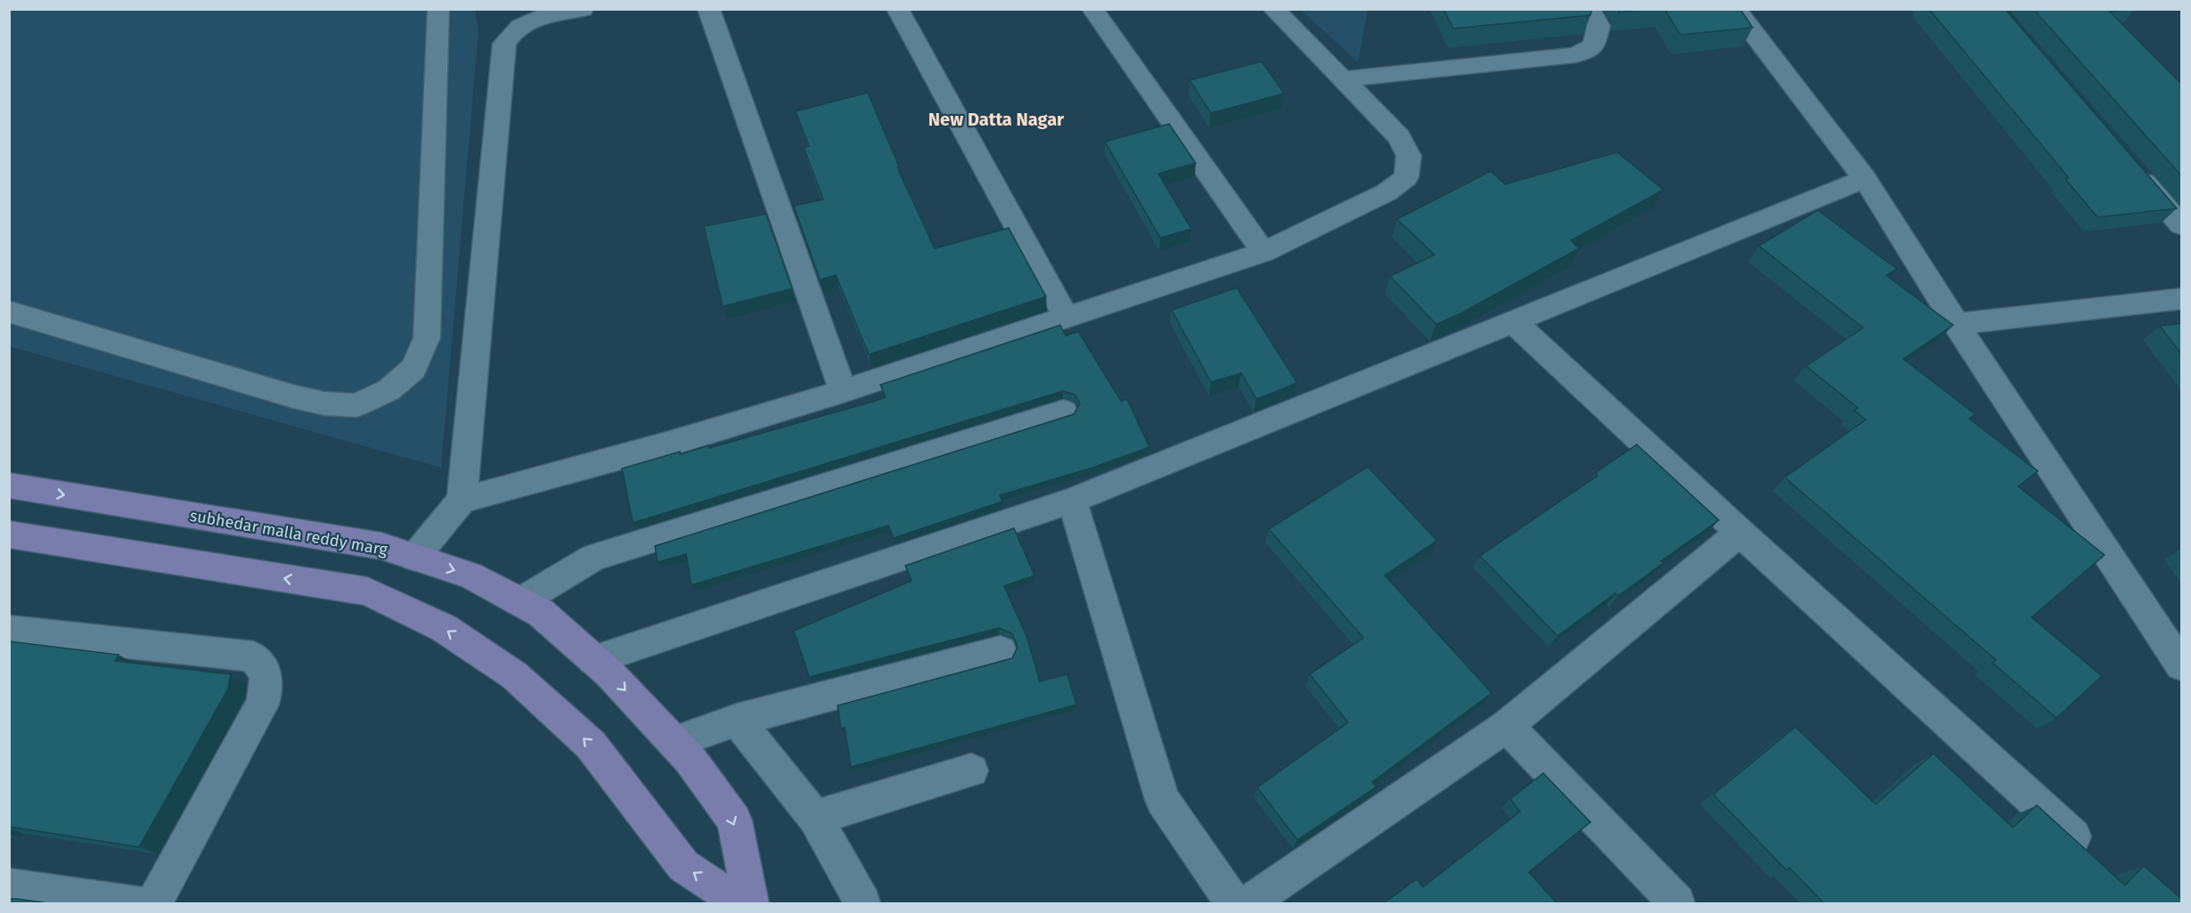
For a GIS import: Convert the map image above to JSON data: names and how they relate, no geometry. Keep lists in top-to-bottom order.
{
  "streets": {
    "main road": ["subhedar malla reddy marg"]
  },
  "districts": ["New Datta Nagar"]
}
